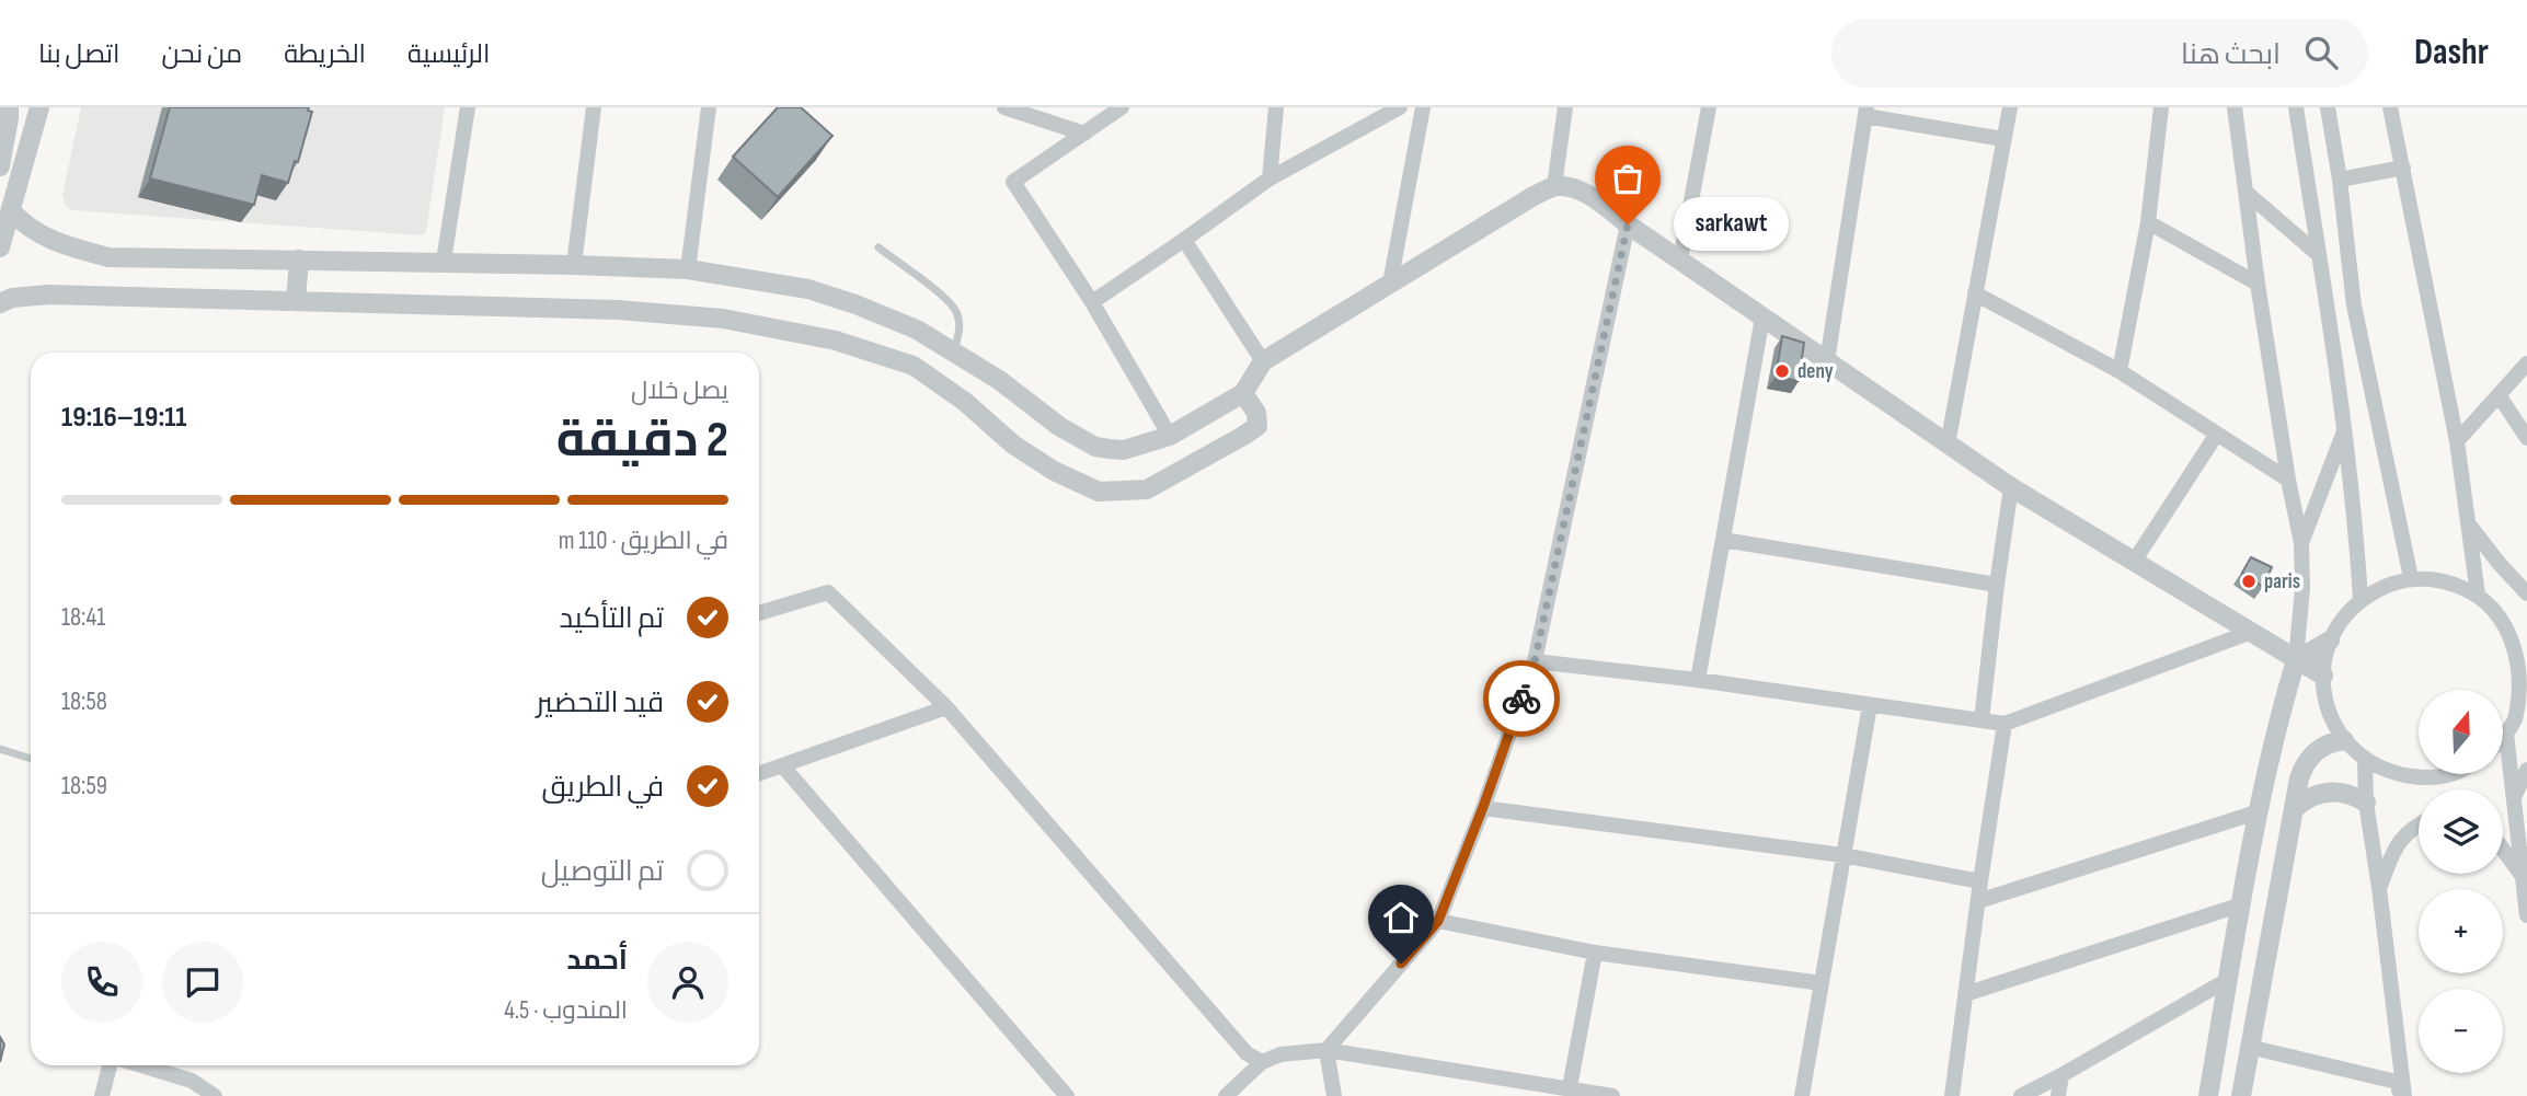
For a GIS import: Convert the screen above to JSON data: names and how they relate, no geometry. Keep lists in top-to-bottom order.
{
  "places": ["sarkawt", "deny", "paris"],
  "north": "top",
  "page": {
    "header": "Dashr",
    "search": "ابحث هنا",
    "nav": [
      "الرئيسية",
      "الخريطة",
      "من نحن",
      "اتصل بنا"
    ],
    "bubble": "sarkawt",
    "heading": ["2 دقيقة", "يصل خلال", "19:11–19:16"],
    "panel": ["أحمد", "المندوب · 4.5"],
    "bar": "في الطريق · 110 m",
    "list": [
      ["تم التأكيد", "18:41"],
      ["قيد التحضير", "18:58"],
      ["في الطريق", "18:59"],
      "تم التوصيل"
    ],
    "map_buttons": ["+", "−"]
  }
}
